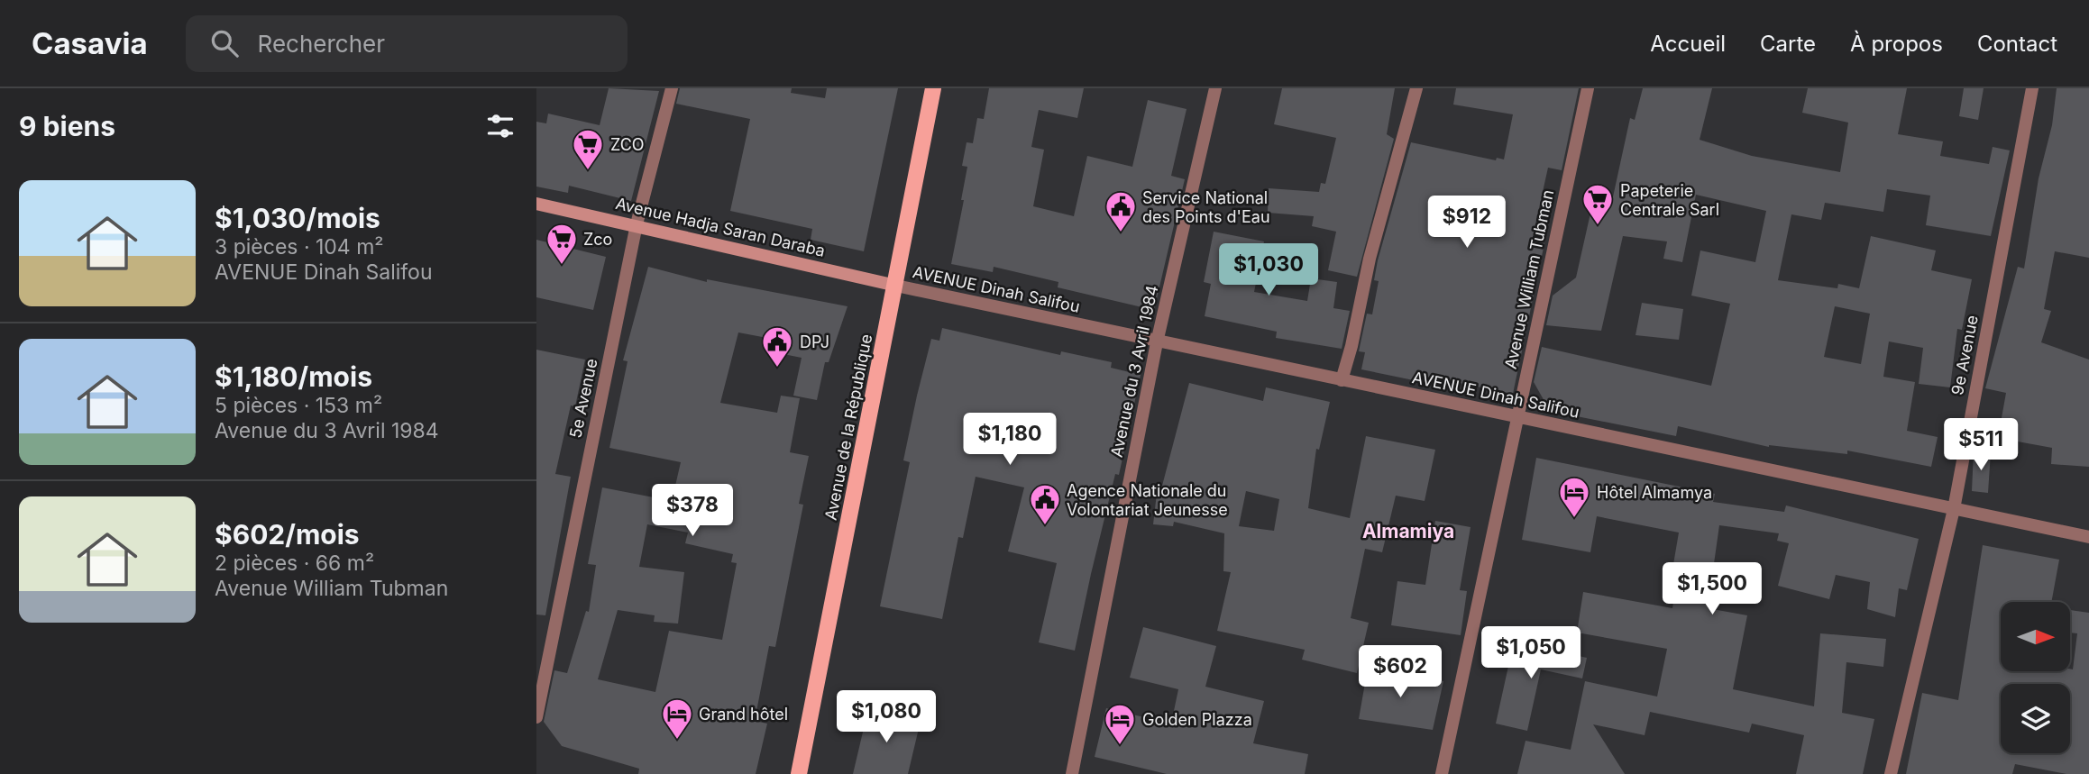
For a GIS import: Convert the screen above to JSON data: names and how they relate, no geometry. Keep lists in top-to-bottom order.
{
  "streets": {
    "main road": ["Avenue Hadja Saran Daraba", "Avenue de la République"],
    "street": [
      "Avenue William Tubman",
      "AVENUE Dinah Salifou",
      "9e Avenue",
      "Avenue du 3 Avril 1984",
      "5e Avenue"
    ]
  },
  "crossings": [
    ["Avenue Hadja Saran Daraba", "AVENUE Dinah Salifou"],
    ["Avenue Hadja Saran Daraba", "5e Avenue"],
    ["Avenue Hadja Saran Daraba", "Avenue de la République"],
    ["Avenue William Tubman", "AVENUE Dinah Salifou"],
    ["AVENUE Dinah Salifou", "9e Avenue"],
    ["AVENUE Dinah Salifou", "Avenue du 3 Avril 1984"],
    ["AVENUE Dinah Salifou", "Avenue de la République"]
  ],
  "districts": ["Almamiya"],
  "places": {
    "supermarket": ["ZCO", "Papeterie Centrale Sarl", "Zco"],
    "public building": ["Service National des Points d'Eau", "DPJ", "Agence Nationale du Volontariat Jeunesse"],
    "hotel": ["Hôtel Almamya", "Grand hôtel", "Golden Plazza"]
  },
  "north": "right",
  "page": {
    "header": "Casavia",
    "search": "Rechercher",
    "nav": [
      "Accueil",
      "Carte",
      "À propos",
      "Contact"
    ],
    "heading": "9 biens",
    "list": [
      {
        "name": "$1,030/mois",
        "note": "3 pièces · 104 m² · AVENUE Dinah Salifou"
      },
      {
        "name": "$1,180/mois",
        "note": "5 pièces · 153 m² · Avenue du 3 Avril 1984"
      },
      {
        "name": "$602/mois",
        "note": "2 pièces · 66 m² · Avenue William Tubman"
      }
    ],
    "price": [
      "$912",
      "$1,030",
      "$1,180",
      "$511",
      "$378",
      "$1,500",
      "$1,050",
      "$602",
      "$1,080"
    ]
  }
}
